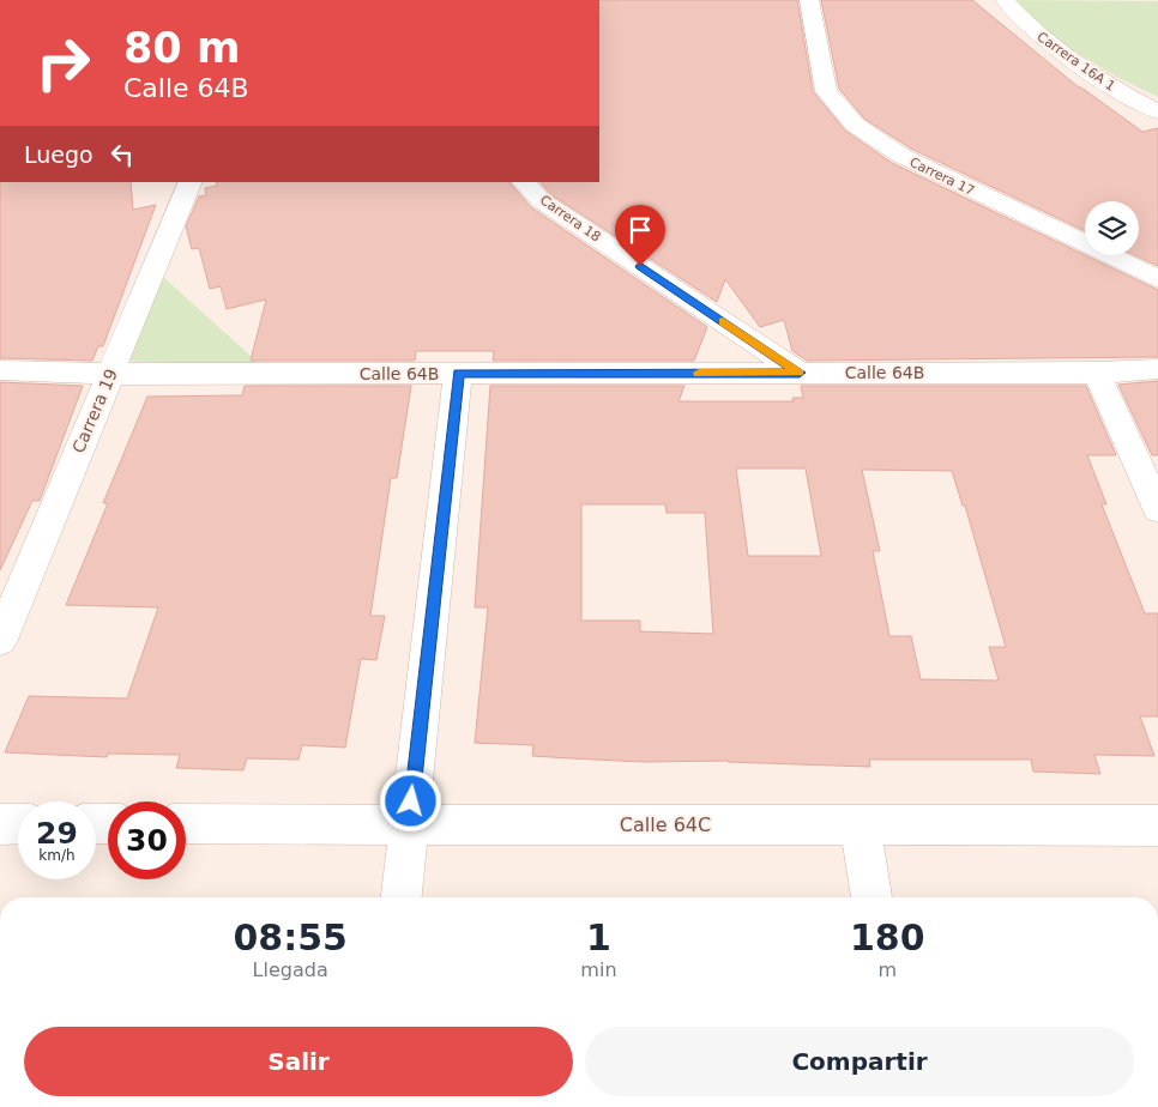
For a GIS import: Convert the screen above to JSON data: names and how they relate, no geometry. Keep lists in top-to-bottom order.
{
  "streets": {
    "street": [
      "Carrera 16A 1",
      "Carrera 17",
      "Carrera 18",
      "Calle 64B",
      "Carrera 19",
      "Calle 64C"
    ]
  },
  "crossings": [
    ["Carrera 18", "Calle 64B"],
    ["Calle 64B", "Carrera 19"]
  ],
  "page": {
    "turn": ["80 m", "Calle 64B"],
    "then": "Luego",
    "speed": "29 km/h",
    "limit": "30",
    "eta": [
      "08:55",
      "Llegada",
      "1",
      "min",
      "180",
      "m"
    ],
    "buttons": ["Salir", "Compartir"]
  }
}
